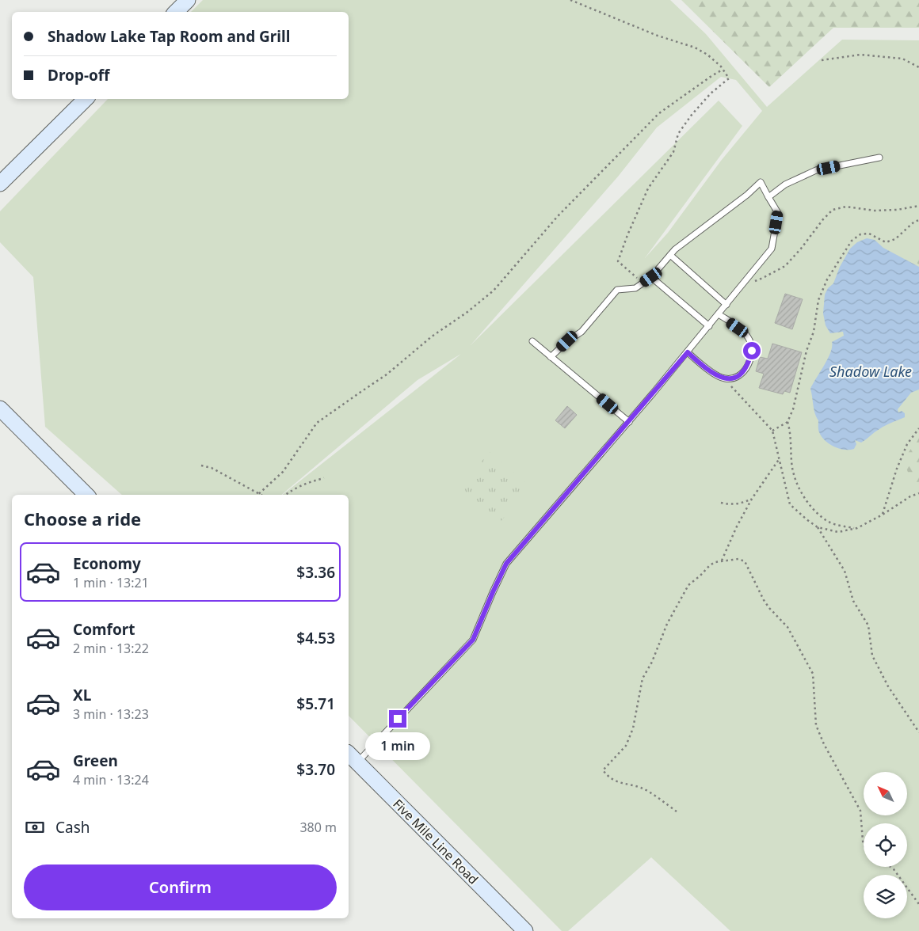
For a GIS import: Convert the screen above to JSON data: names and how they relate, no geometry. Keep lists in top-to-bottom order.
{
  "streets": {
    "main road": ["Five Mile Line Road"]
  },
  "water": ["Shadow Lake"],
  "north": "top left",
  "page": {
    "banner": ["Shadow Lake Tap Room and Grill", "Drop-off"],
    "heading": "Choose a ride",
    "list": [
      {
        "name": "Economy",
        "note": "1 min · 13:21",
        "value": "$3.36"
      },
      {
        "name": "Comfort",
        "note": "2 min · 13:22",
        "value": "$4.53"
      },
      {
        "name": "XL",
        "note": "3 min · 13:23",
        "value": "$5.71"
      },
      {
        "name": "Green",
        "note": "4 min · 13:24",
        "value": "$3.70"
      }
    ],
    "bubble": "1 min",
    "pay": ["Cash", "380 m"],
    "buttons": "Confirm"
  }
}
